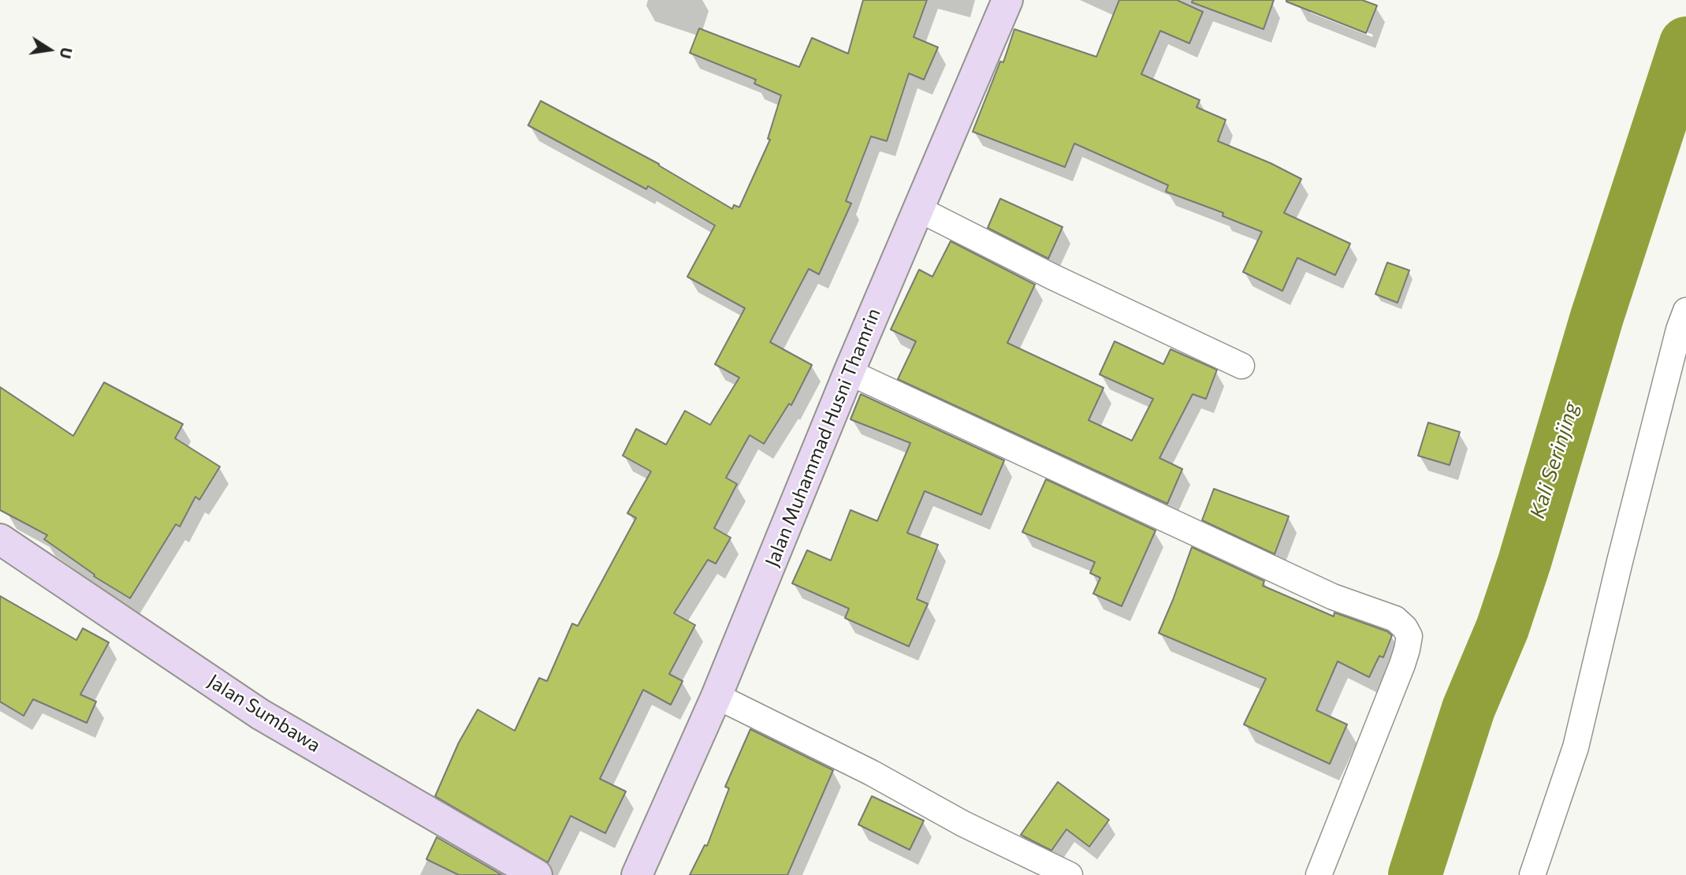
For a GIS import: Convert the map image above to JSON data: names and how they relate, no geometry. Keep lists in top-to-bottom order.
{
  "streets": {
    "main road": ["Jalan Muhammad Husni Thamrin", "Jalan Sumbawa"]
  },
  "water": ["Kali Serinjing"],
  "north": "right"
}
